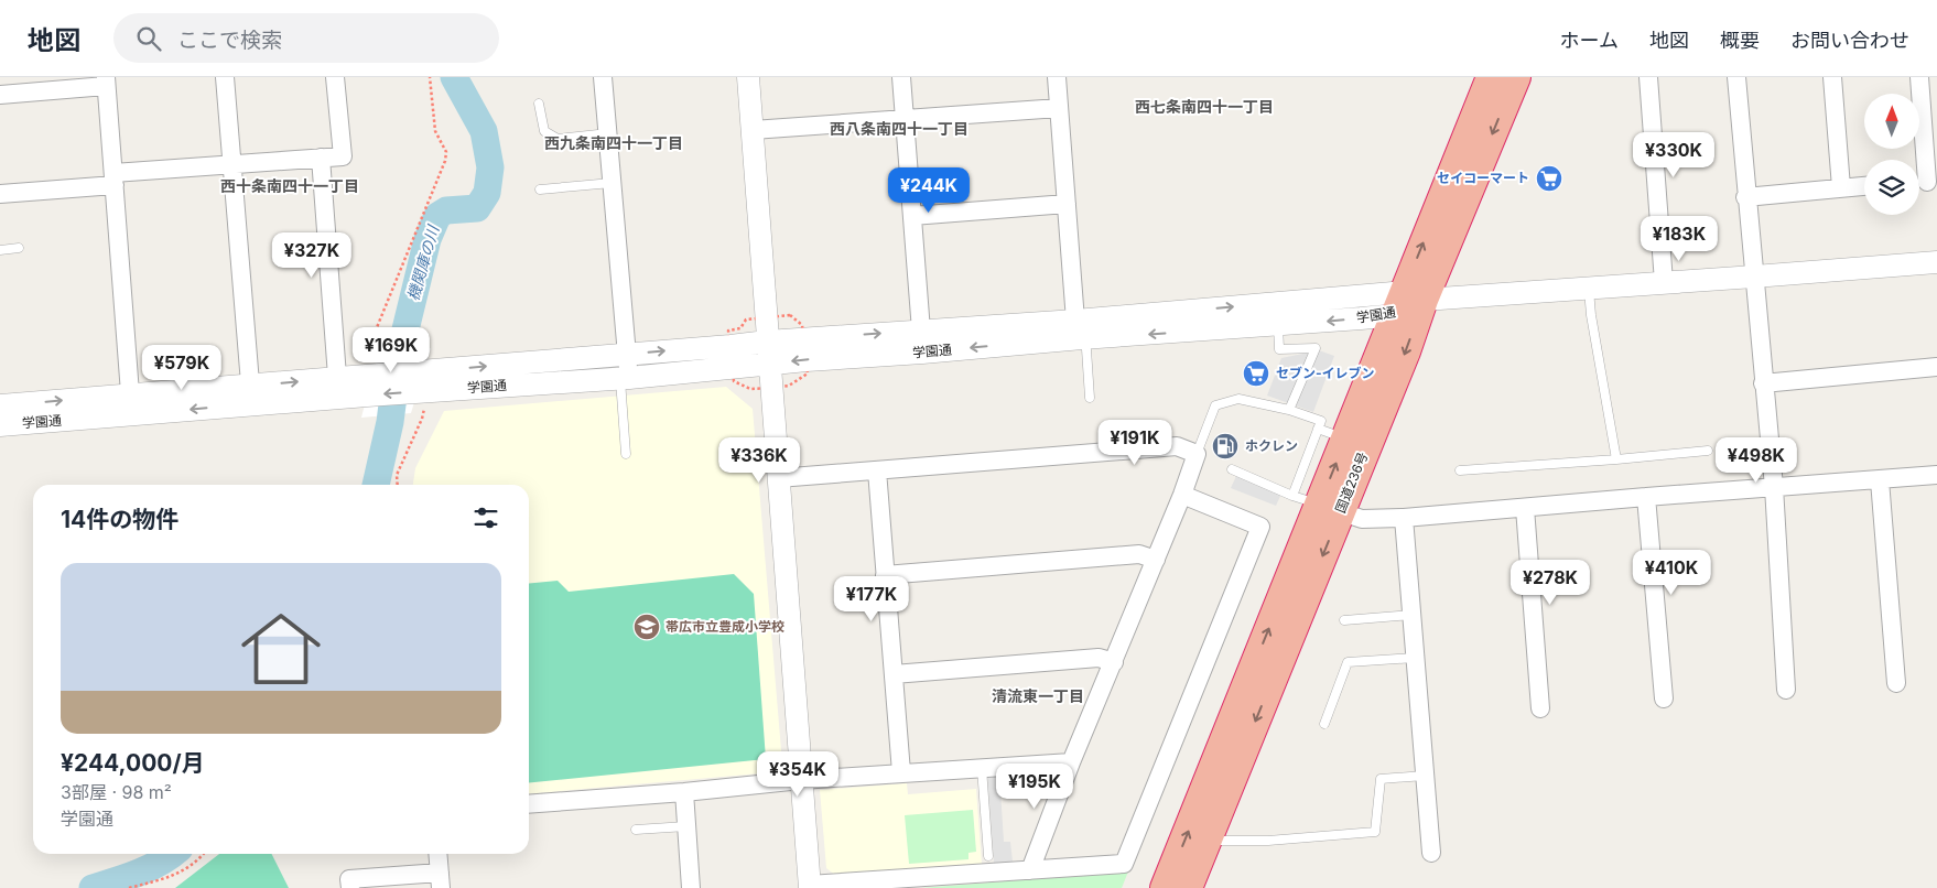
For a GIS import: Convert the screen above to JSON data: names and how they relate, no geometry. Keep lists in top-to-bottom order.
{
  "streets": {
    "highway": ["国道236号"],
    "street": ["学園通"]
  },
  "crossings": [
    ["学園通", "国道236号"]
  ],
  "districts": [
    "西七条南四十一丁目",
    "西八条南四十一丁目",
    "西九条南四十一丁目",
    "西十条南四十一丁目",
    "清流東一丁目"
  ],
  "water": ["機関庫の川"],
  "places": {
    "supermarket": ["セイコーマート", "セブン-イレブン"],
    "fuel station": ["ホクレン"],
    "school or university": ["帯広市立豊成小学校"]
  },
  "north": "top",
  "page": {
    "header": "地図",
    "search": "ここで検索",
    "nav": [
      "ホーム",
      "地図",
      "概要",
      "お問い合わせ"
    ],
    "price": [
      "¥330K",
      "¥244K",
      "¥183K",
      "¥327K",
      "¥169K",
      "¥579K",
      "¥191K",
      "¥336K",
      "¥498K",
      "¥410K",
      "¥278K",
      "¥177K",
      "¥354K",
      "¥195K"
    ],
    "heading": "14件の物件",
    "list": [
      {
        "name": "¥244,000/月",
        "note": "3部屋 · 98 m² · 学園通"
      }
    ]
  }
}
